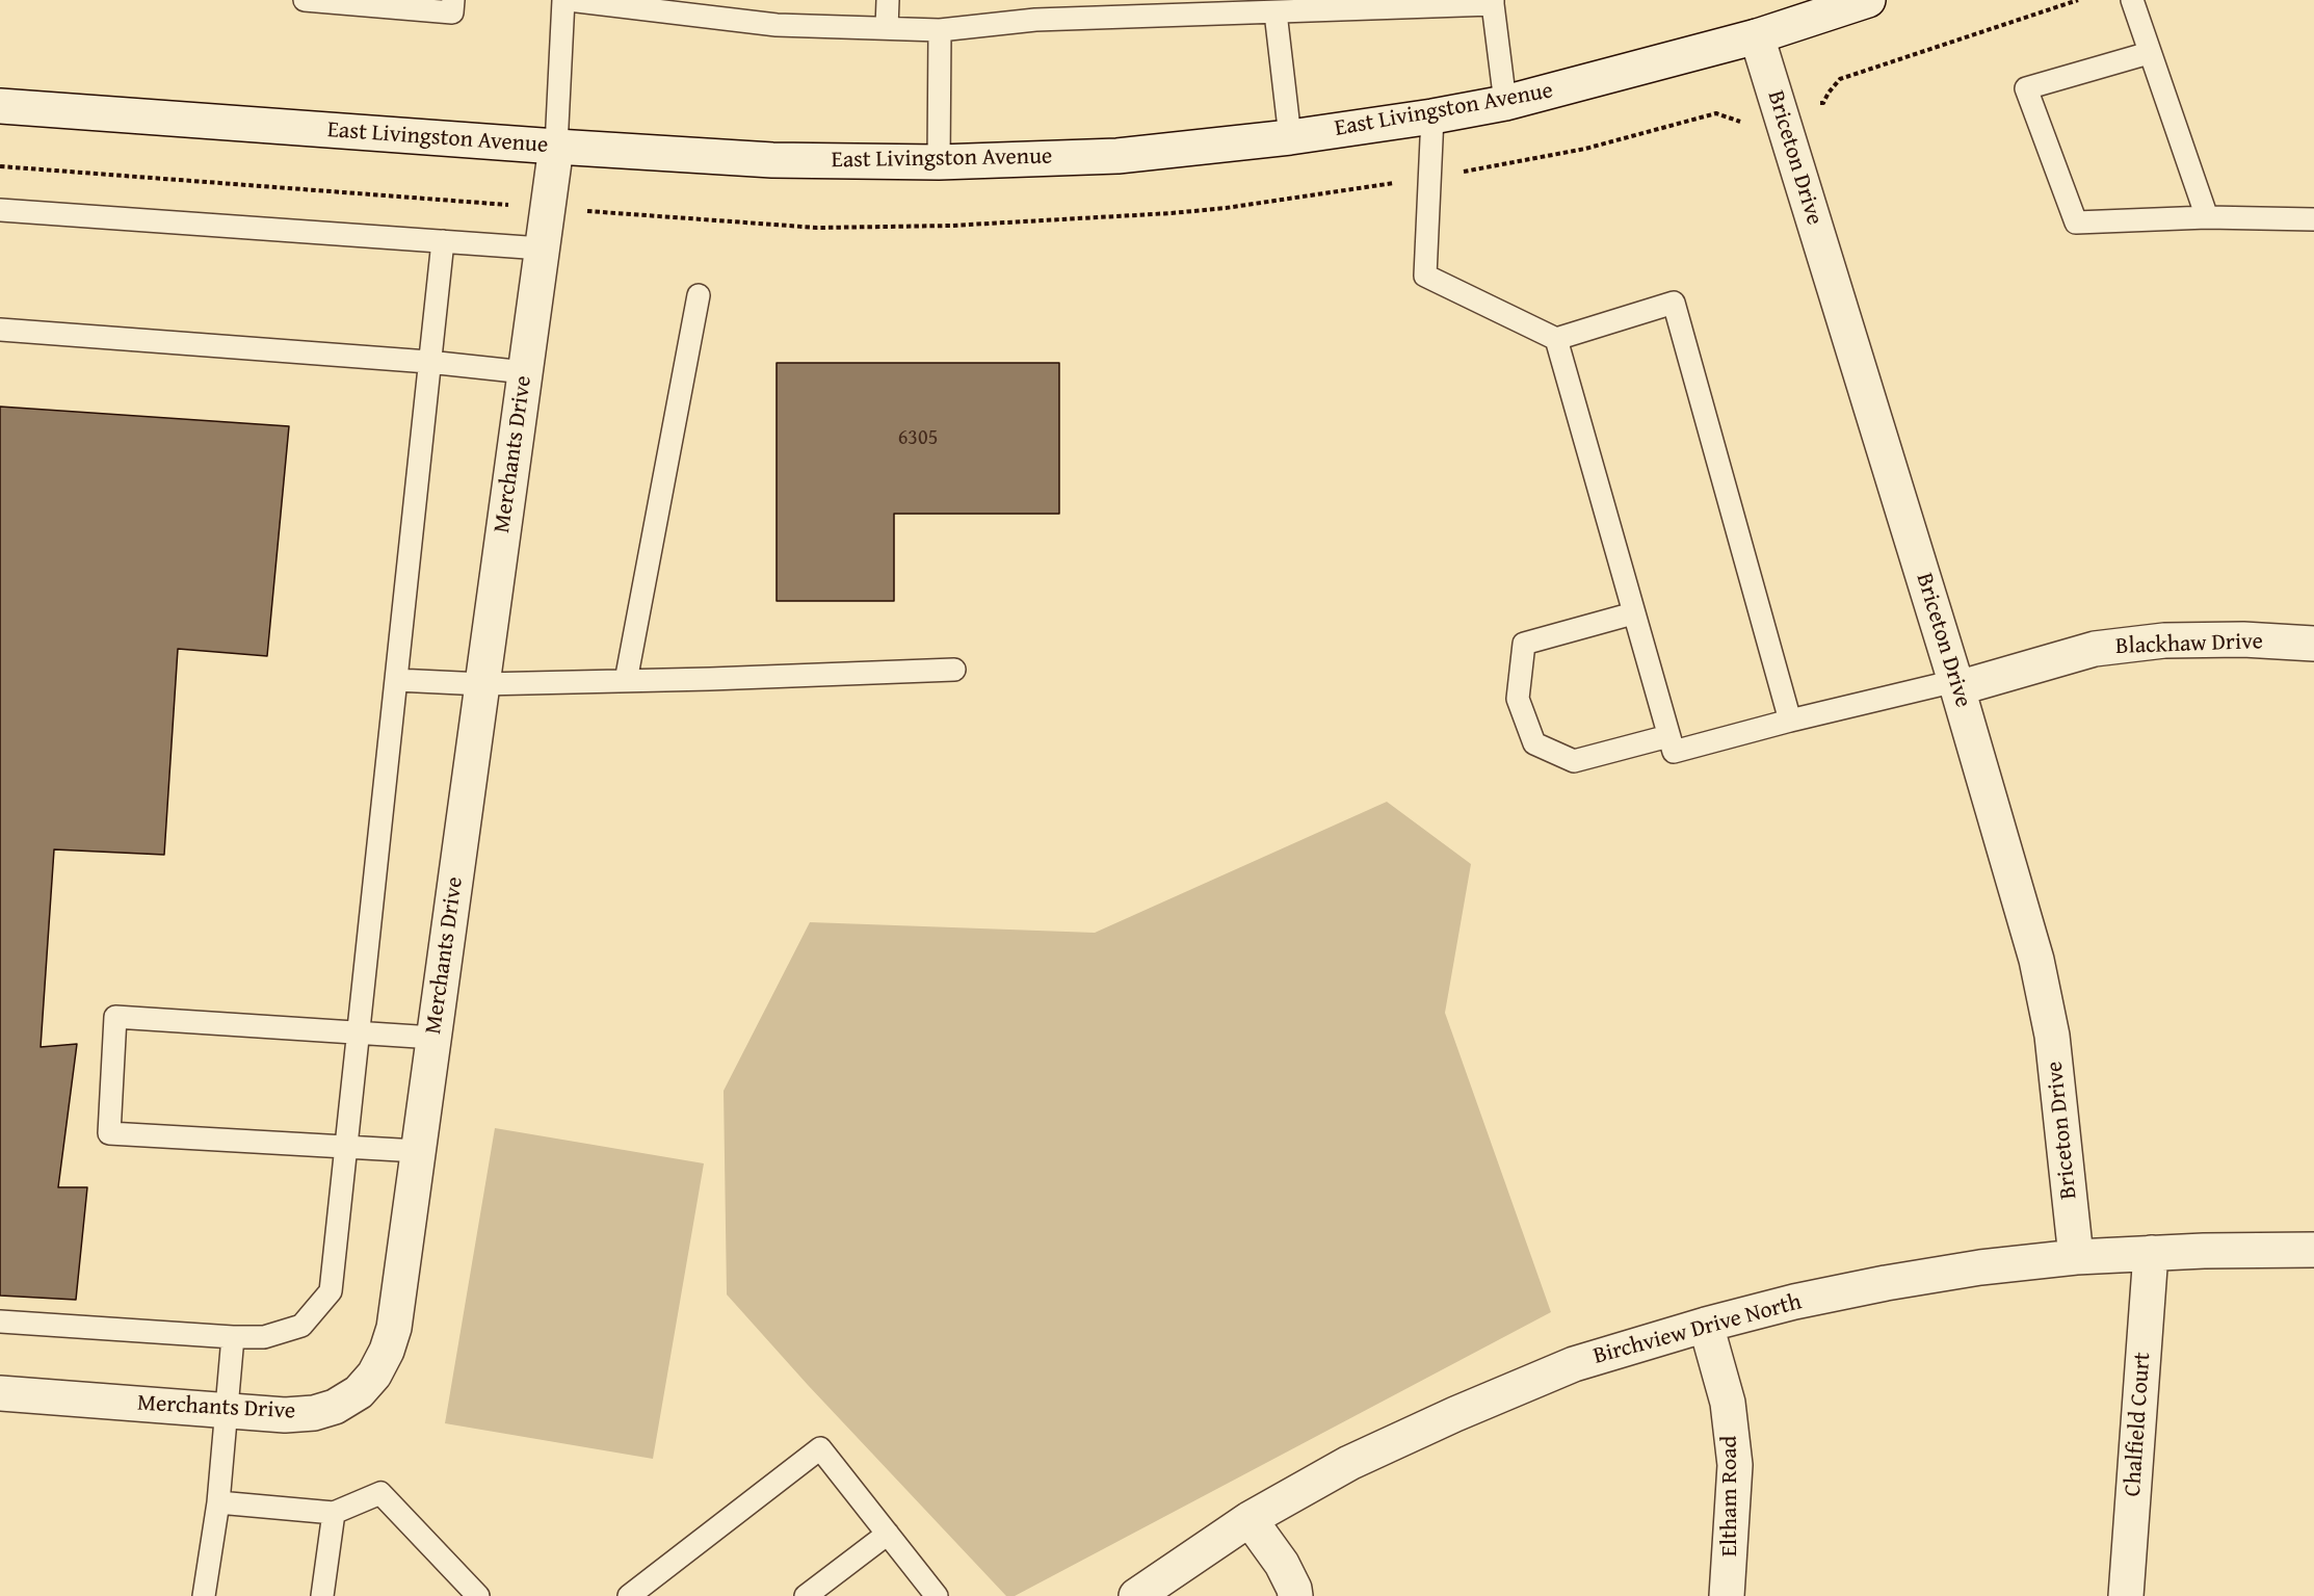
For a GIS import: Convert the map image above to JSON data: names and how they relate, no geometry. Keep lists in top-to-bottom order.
{
  "streets": {
    "street": [
      "East Livingston Avenue",
      "Briceton Drive",
      "Merchants Drive",
      "Blackhaw Drive",
      "Birchview Drive North",
      "Chalfield Court",
      "Eltham Road"
    ]
  },
  "crossings": [
    ["East Livingston Avenue", "Briceton Drive"],
    ["East Livingston Avenue", "Merchants Drive"],
    ["Briceton Drive", "Blackhaw Drive"],
    ["Briceton Drive", "Birchview Drive North"],
    ["Birchview Drive North", "Chalfield Court"],
    ["Birchview Drive North", "Eltham Road"]
  ],
  "house_numbers": ["6305"]
}
